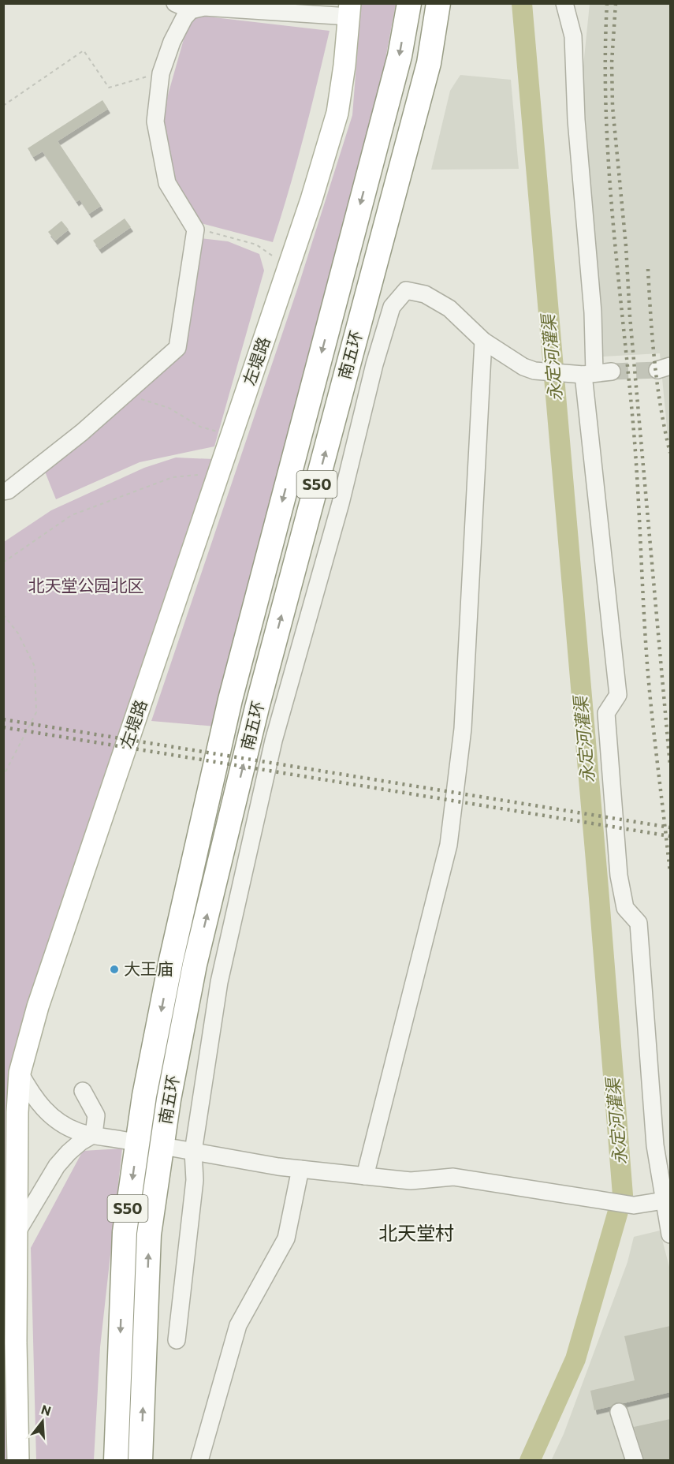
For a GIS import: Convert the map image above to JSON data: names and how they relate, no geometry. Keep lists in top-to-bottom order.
{
  "streets": {
    "highway": ["南五环", "S50"],
    "main road": ["左堤路"]
  },
  "districts": ["北天堂村"],
  "water": ["永定河灌渠"],
  "parks": ["北天堂公园北区"],
  "places": ["大王庙"],
  "north": "top"
}
